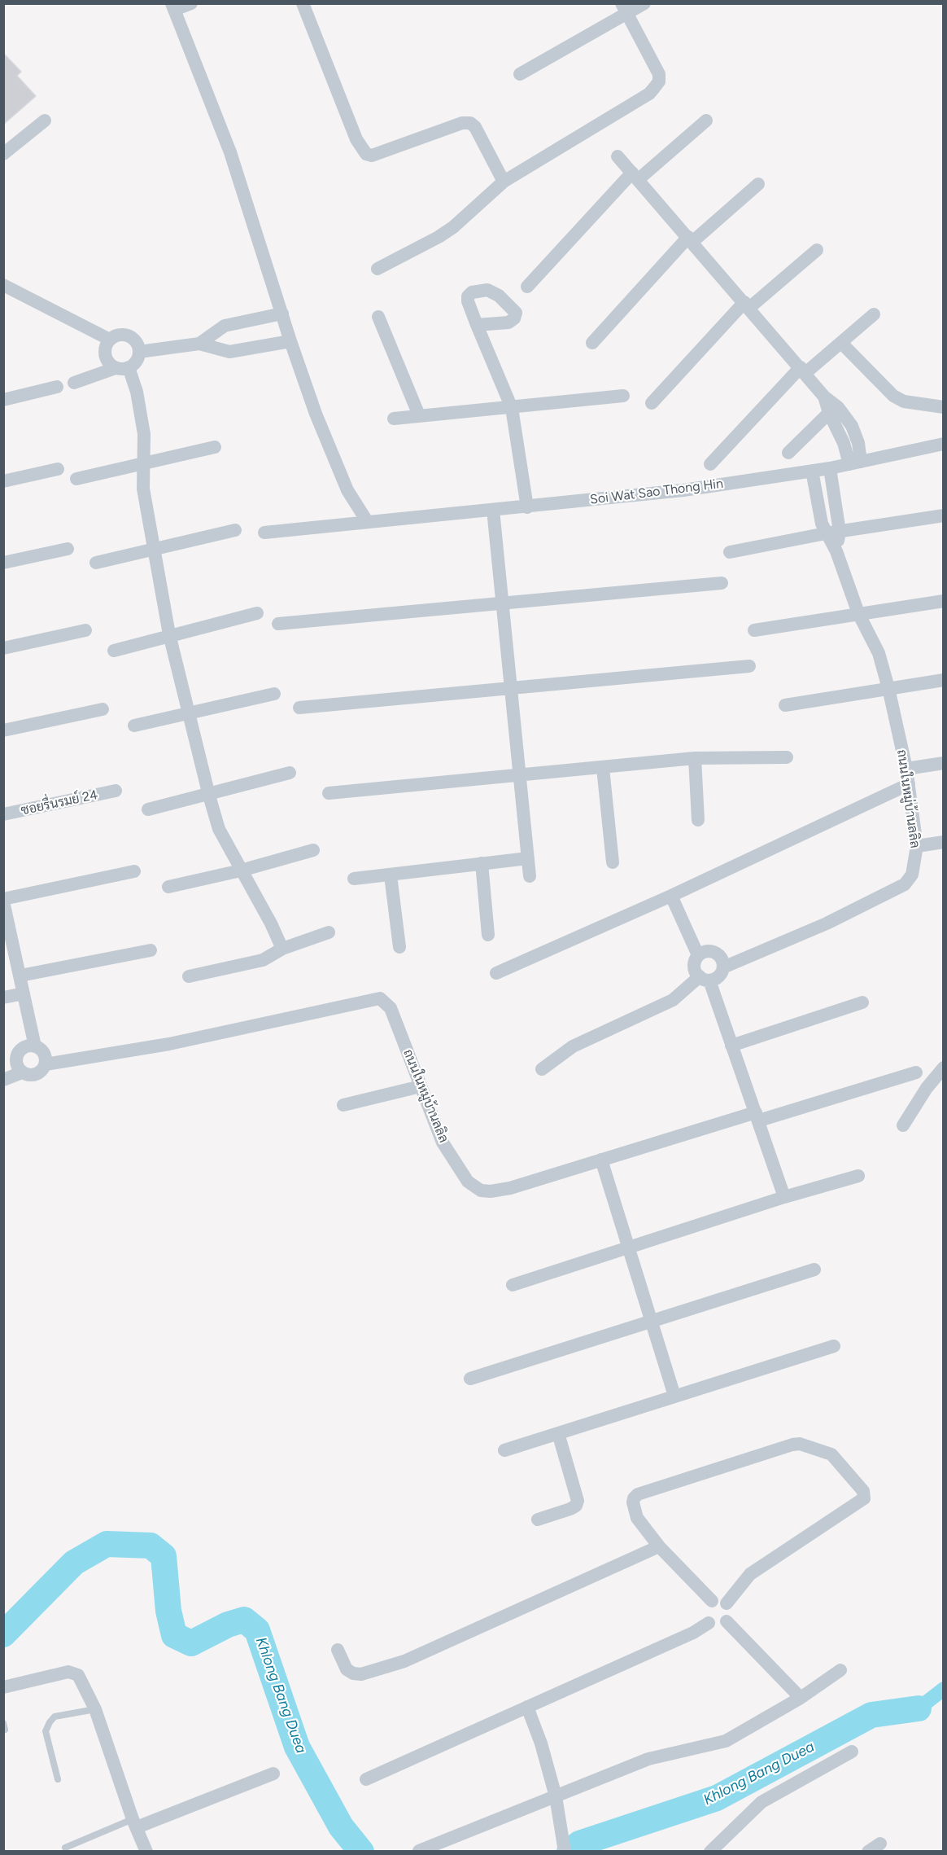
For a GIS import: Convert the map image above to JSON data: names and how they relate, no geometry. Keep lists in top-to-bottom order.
{
  "streets": {
    "street": ["Soi Wat Sao Thong Hin", "ถนนในหมู่บ้านลลิล", "ซอยรื่นรมย์ 24"]
  },
  "crossings": [
    ["Soi Wat Sao Thong Hin", "ถนนในหมู่บ้านลลิล"]
  ],
  "water": ["Khlong Bang Duea"]
}
